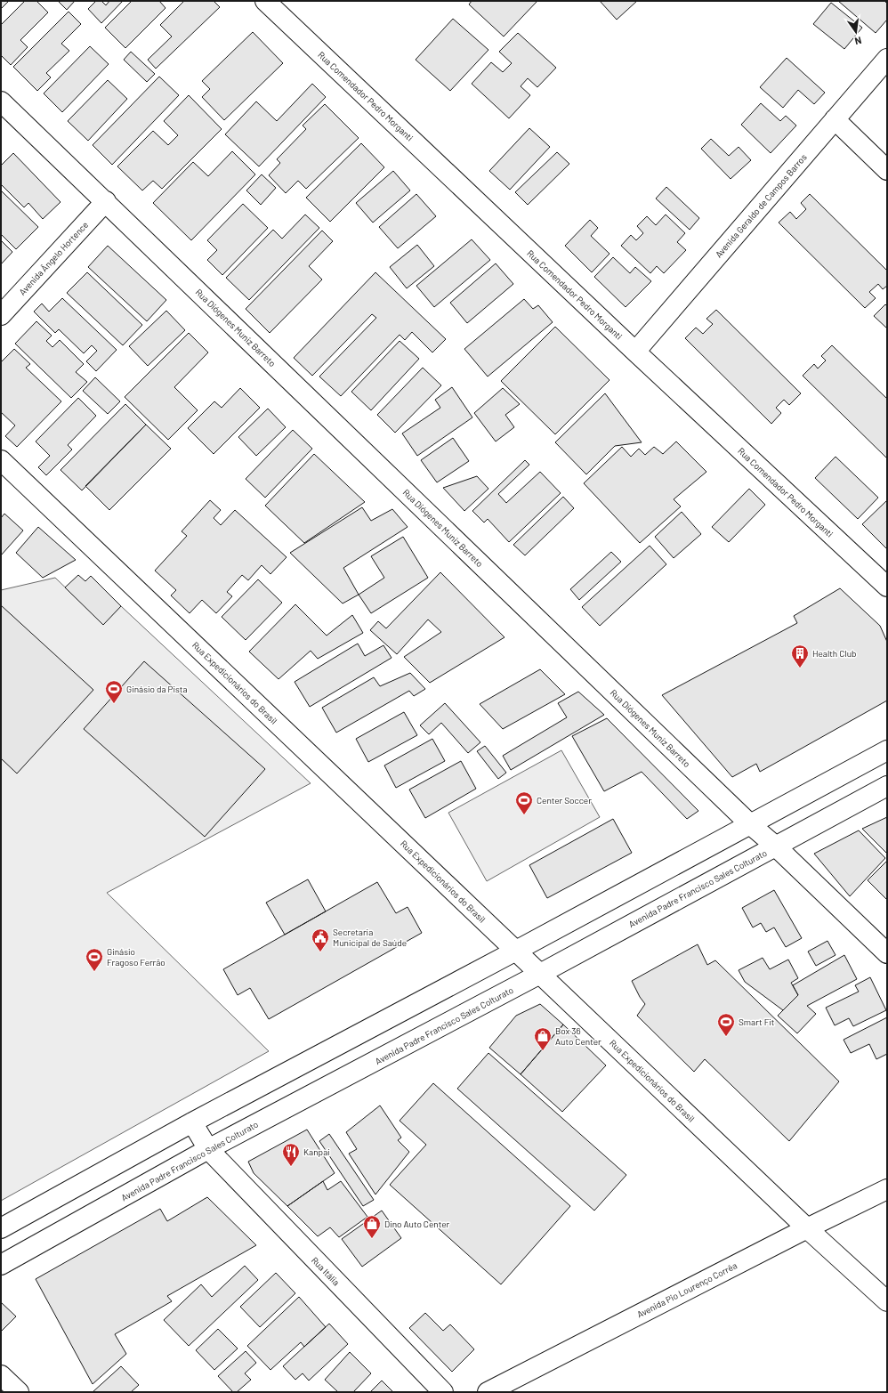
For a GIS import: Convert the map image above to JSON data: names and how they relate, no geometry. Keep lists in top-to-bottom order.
{
  "streets": {
    "street": [
      "Rua Comendador Pedro Morganti",
      "Avenida Geraldo de Campos Barros",
      "Avenida Ângelo Hortence",
      "Rua Diógenes Muniz Barreto",
      "Rua Expedicionários do Brasil",
      "Avenida Padre Francisco Sales Colturato",
      "Rua Itália",
      "Avenida Pio Lourenço Corrêa"
    ]
  },
  "crossings": [
    ["Rua Comendador Pedro Morganti", "Avenida Geraldo de Campos Barros"],
    ["Avenida Ângelo Hortence", "Rua Diógenes Muniz Barreto"],
    ["Rua Diógenes Muniz Barreto", "Avenida Padre Francisco Sales Colturato"],
    ["Rua Expedicionários do Brasil", "Avenida Padre Francisco Sales Colturato"],
    ["Rua Expedicionários do Brasil", "Avenida Pio Lourenço Corrêa"],
    ["Avenida Padre Francisco Sales Colturato", "Rua Itália"]
  ],
  "places": {
    "building": ["Health Club"],
    "sports": [
      "Ginásio da Pista",
      "Center Soccer",
      "Ginásio Fragoso Ferrão",
      "Smart Fit"
    ],
    "public building": ["Secretaria Municipal de Saúde"],
    "shop": ["Box 36 Auto Center", "Dino Auto Center"],
    "restaurant": ["Kanpai"]
  },
  "north": "bottom"
}
